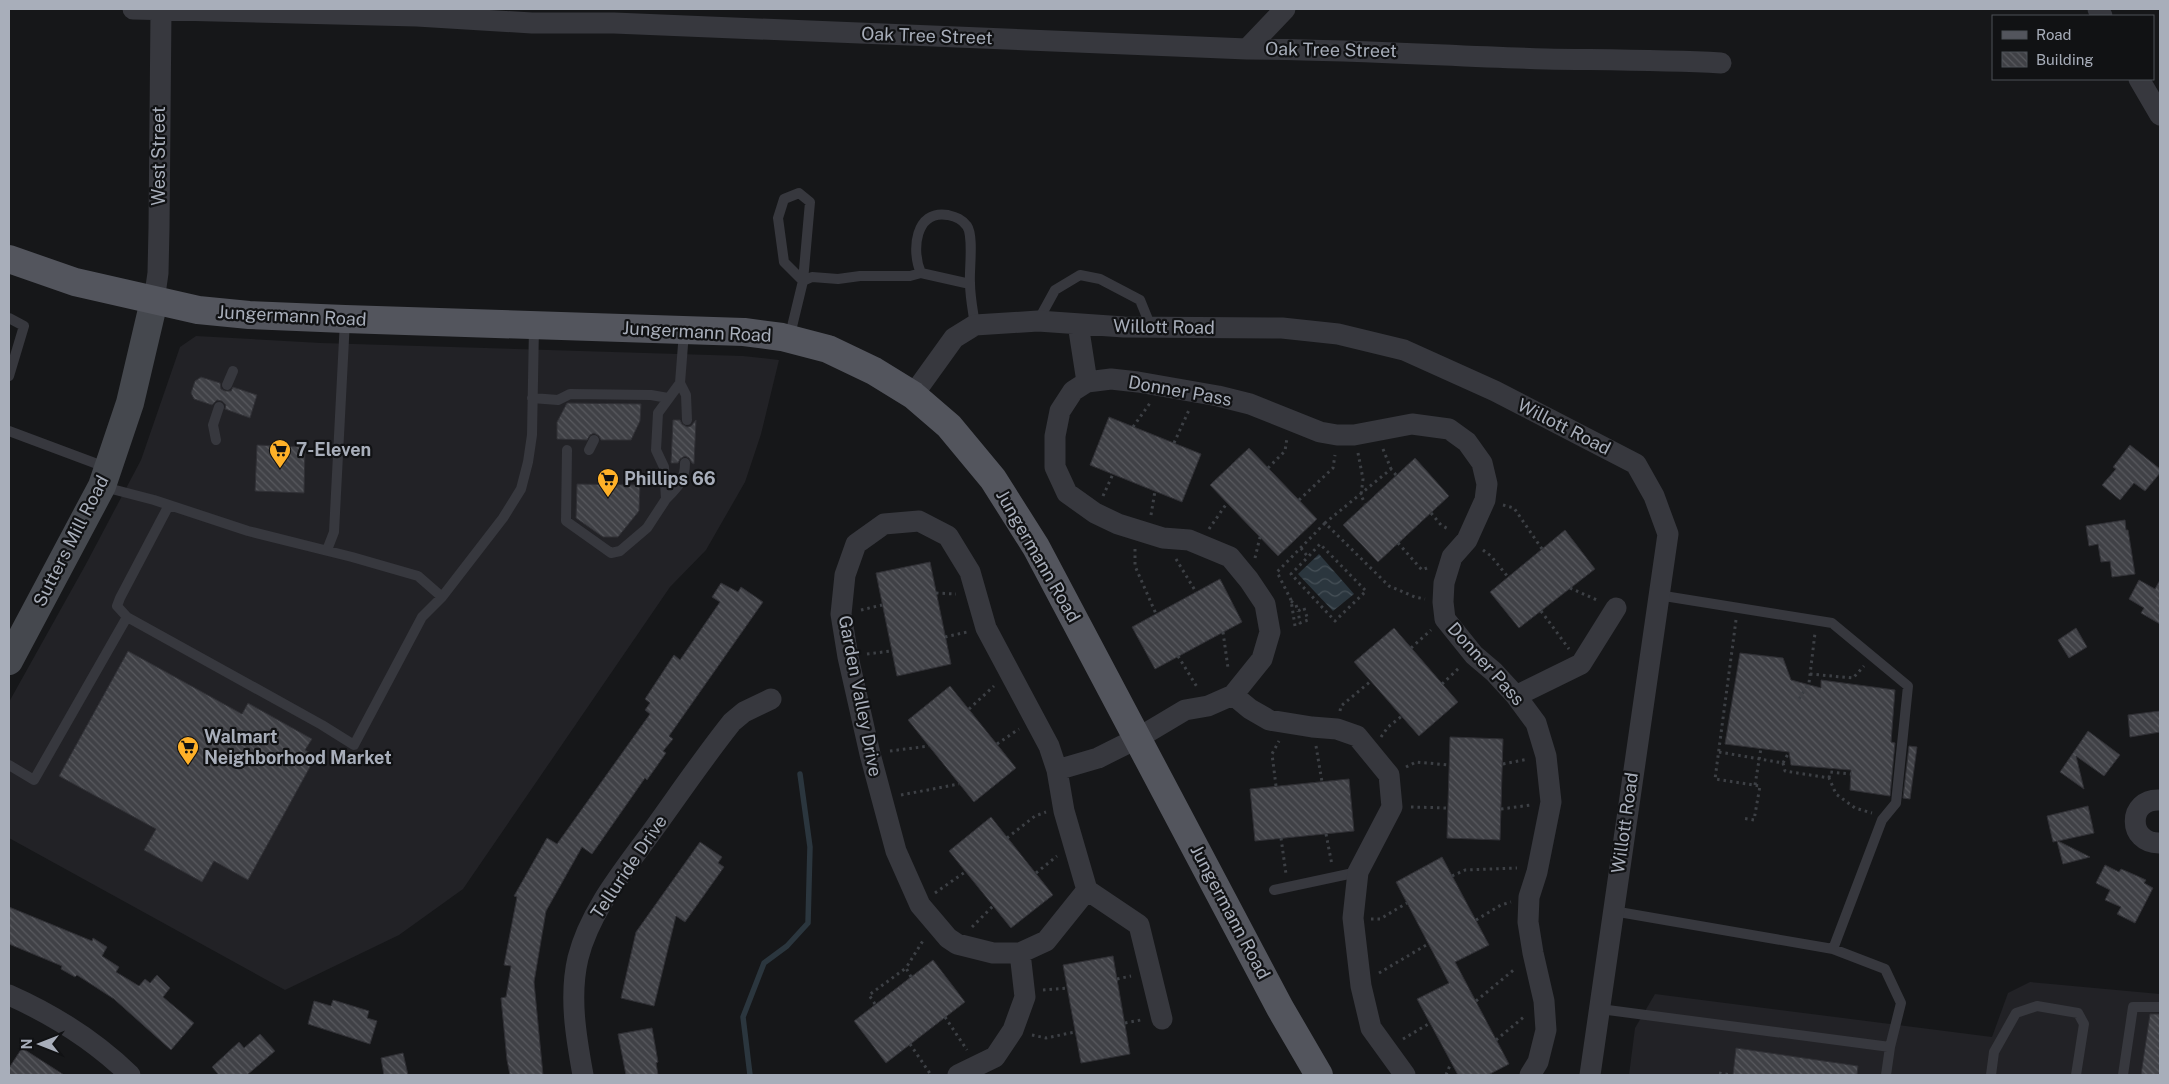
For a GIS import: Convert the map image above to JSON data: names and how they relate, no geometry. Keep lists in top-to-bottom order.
{
  "streets": {
    "main road": ["Jungermann Road"],
    "street": [
      "Oak Tree Street",
      "West Street",
      "Willott Road",
      "Donner Pass",
      "Sutters Mill Road",
      "Garden Valley Drive",
      "Telluride Drive"
    ]
  },
  "crossings": [
    ["Oak Tree Street", "West Street"],
    ["West Street", "Jungermann Road"],
    ["West Street", "Sutters Mill Road"],
    ["Jungermann Road", "Willott Road"],
    ["Jungermann Road", "Sutters Mill Road"]
  ],
  "places": {
    "supermarket": ["7-Eleven", "Phillips 66", "Walmart Neighborhood Market"]
  },
  "legend": ["Road", "Building"],
  "north": "left"
}
